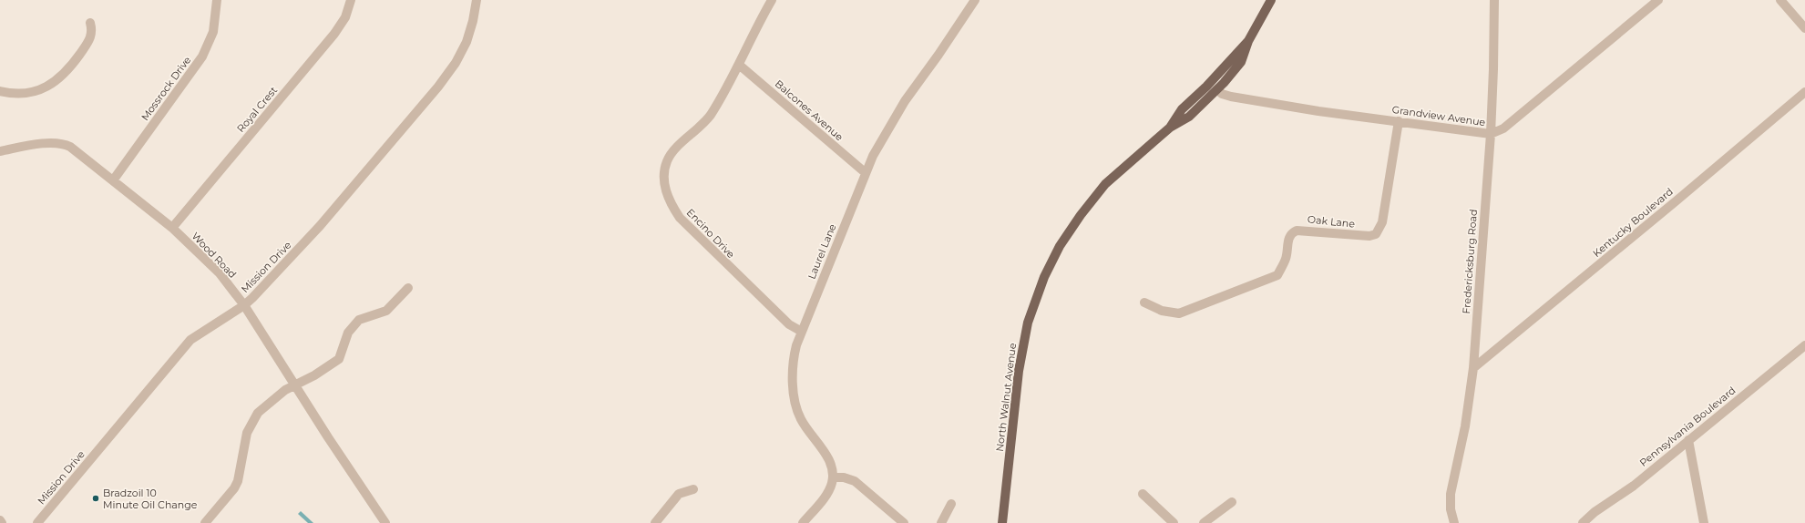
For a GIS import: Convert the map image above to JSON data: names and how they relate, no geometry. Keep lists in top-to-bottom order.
{
  "streets": {
    "main road": ["North Walnut Avenue"],
    "street": [
      "Mossrock Drive",
      "Royal Crest",
      "Balcones Avenue",
      "Grandview Avenue",
      "Oak Lane",
      "Kentucky Boulevard",
      "Encino Drive",
      "Laurel Lane",
      "Wood Road",
      "Fredericksburg Road",
      "Mission Drive",
      "Pennsylvania Boulevard"
    ]
  },
  "crossings": [
    ["Mossrock Drive", "Wood Road"],
    ["Royal Crest", "Wood Road"],
    ["Balcones Avenue", "Encino Drive"],
    ["Balcones Avenue", "Laurel Lane"],
    ["Grandview Avenue", "Oak Lane"],
    ["Grandview Avenue", "Fredericksburg Road"],
    ["Grandview Avenue", "North Walnut Avenue"],
    ["Kentucky Boulevard", "Fredericksburg Road"],
    ["Encino Drive", "Laurel Lane"],
    ["Wood Road", "Mission Drive"]
  ],
  "places": ["Bradzoil 10 Minute Oil Change"]
}
